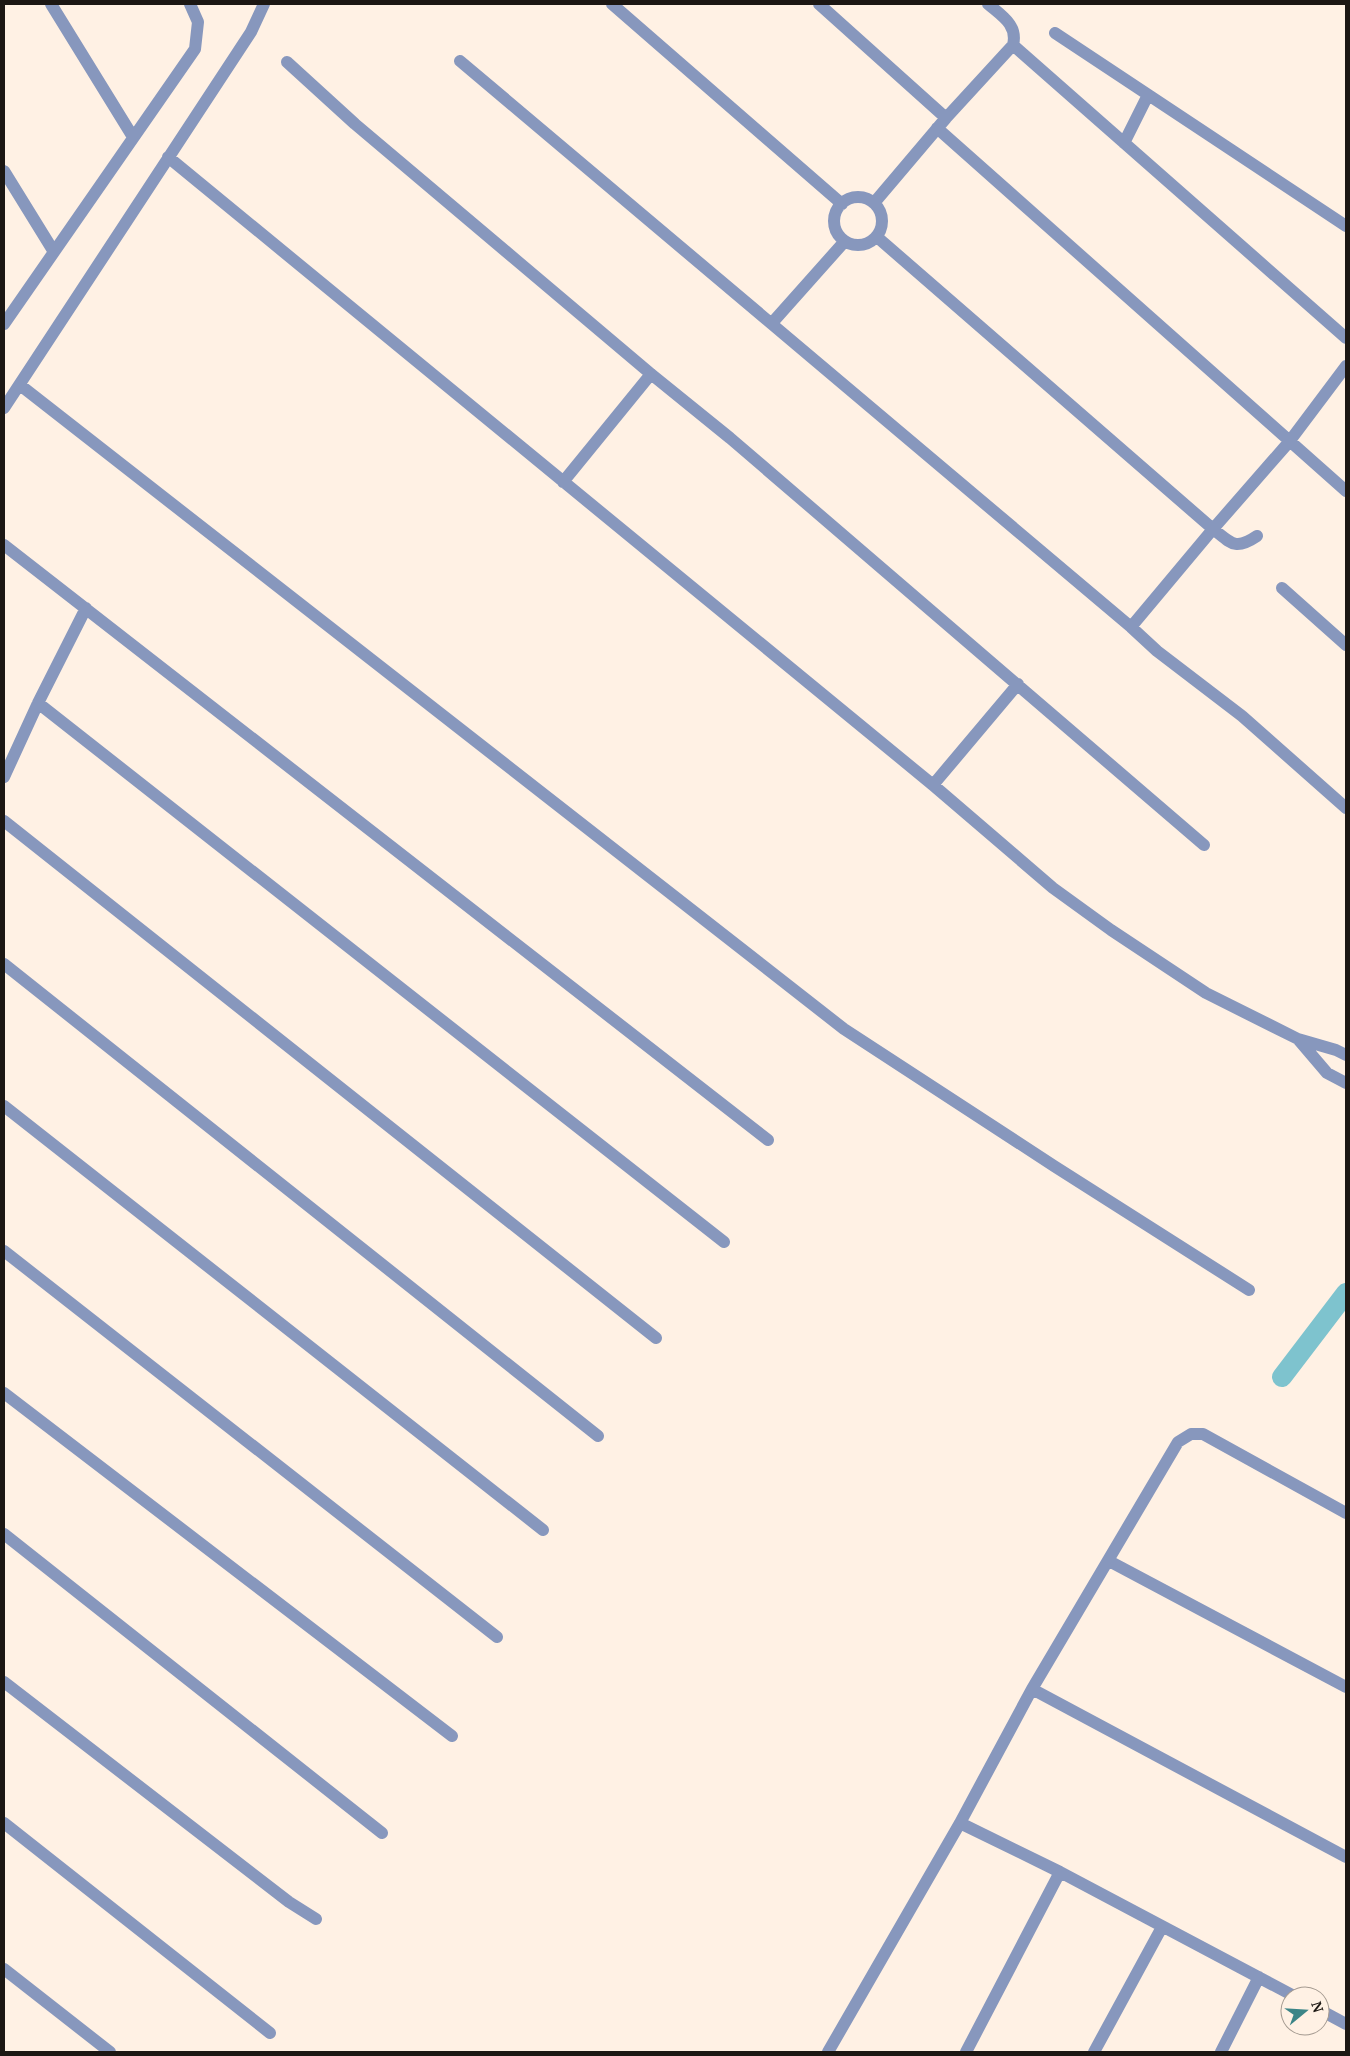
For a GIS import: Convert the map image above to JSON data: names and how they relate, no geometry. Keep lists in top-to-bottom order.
{
  "north": "right"
}
